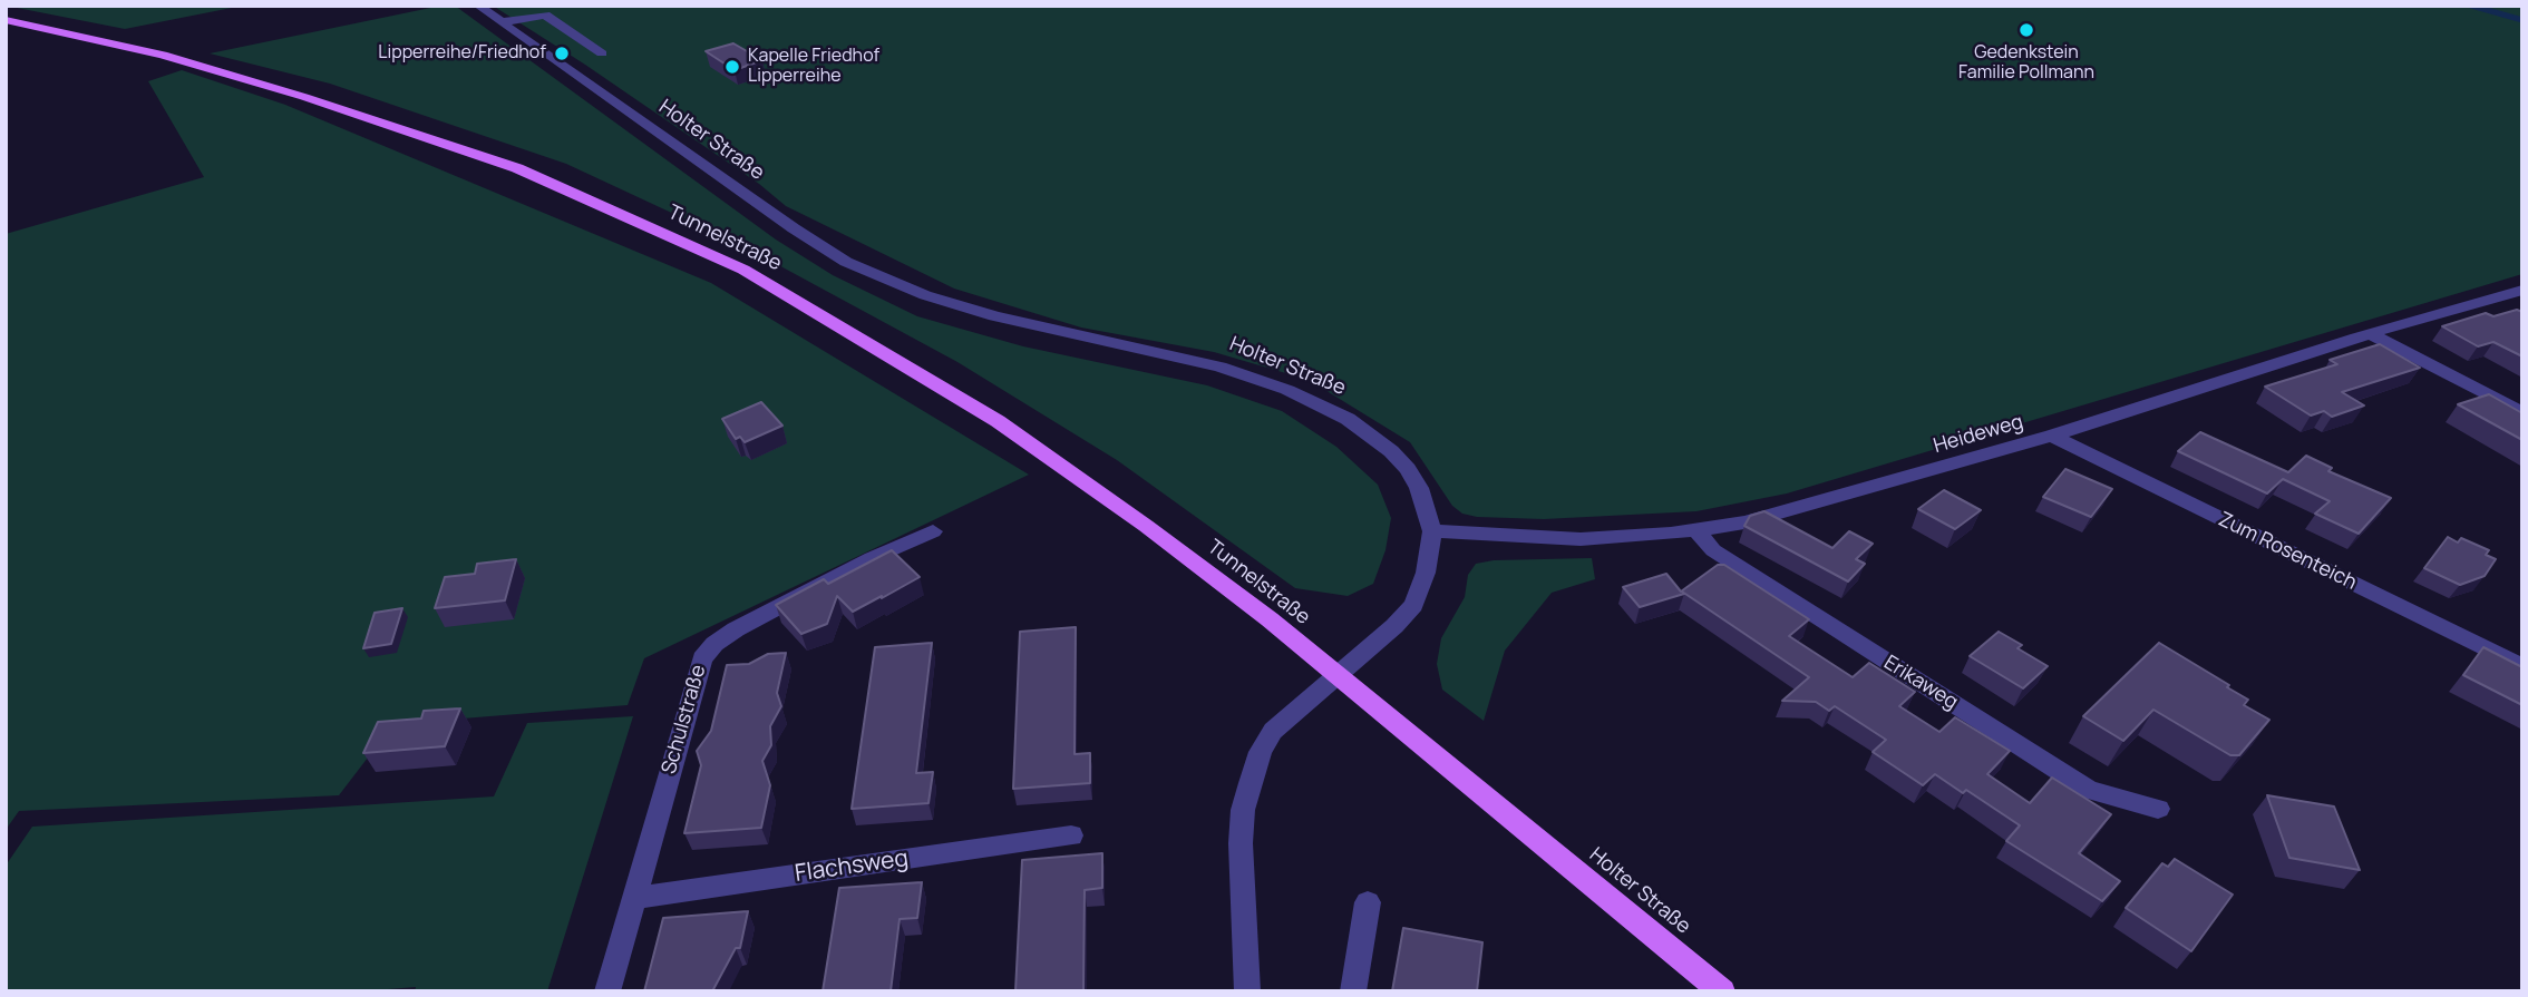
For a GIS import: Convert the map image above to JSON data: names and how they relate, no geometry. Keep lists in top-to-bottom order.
{
  "streets": {
    "main road": ["Holter Straße", "Tunnelstraße"],
    "street": [
      "Heideweg",
      "Zum Rosenteich",
      "Erikaweg",
      "Schulstraße",
      "Flachsweg"
    ]
  },
  "crossings": [
    ["Holter Straße", "Tunnelstraße"],
    ["Holter Straße", "Heideweg"],
    ["Heideweg", "Zum Rosenteich"],
    ["Heideweg", "Erikaweg"],
    ["Schulstraße", "Flachsweg"]
  ],
  "places": ["Gedenkstein Familie Pollmann", "Lipperreihe/Friedhof", "Kapelle Friedhof Lipperreihe"]
}
